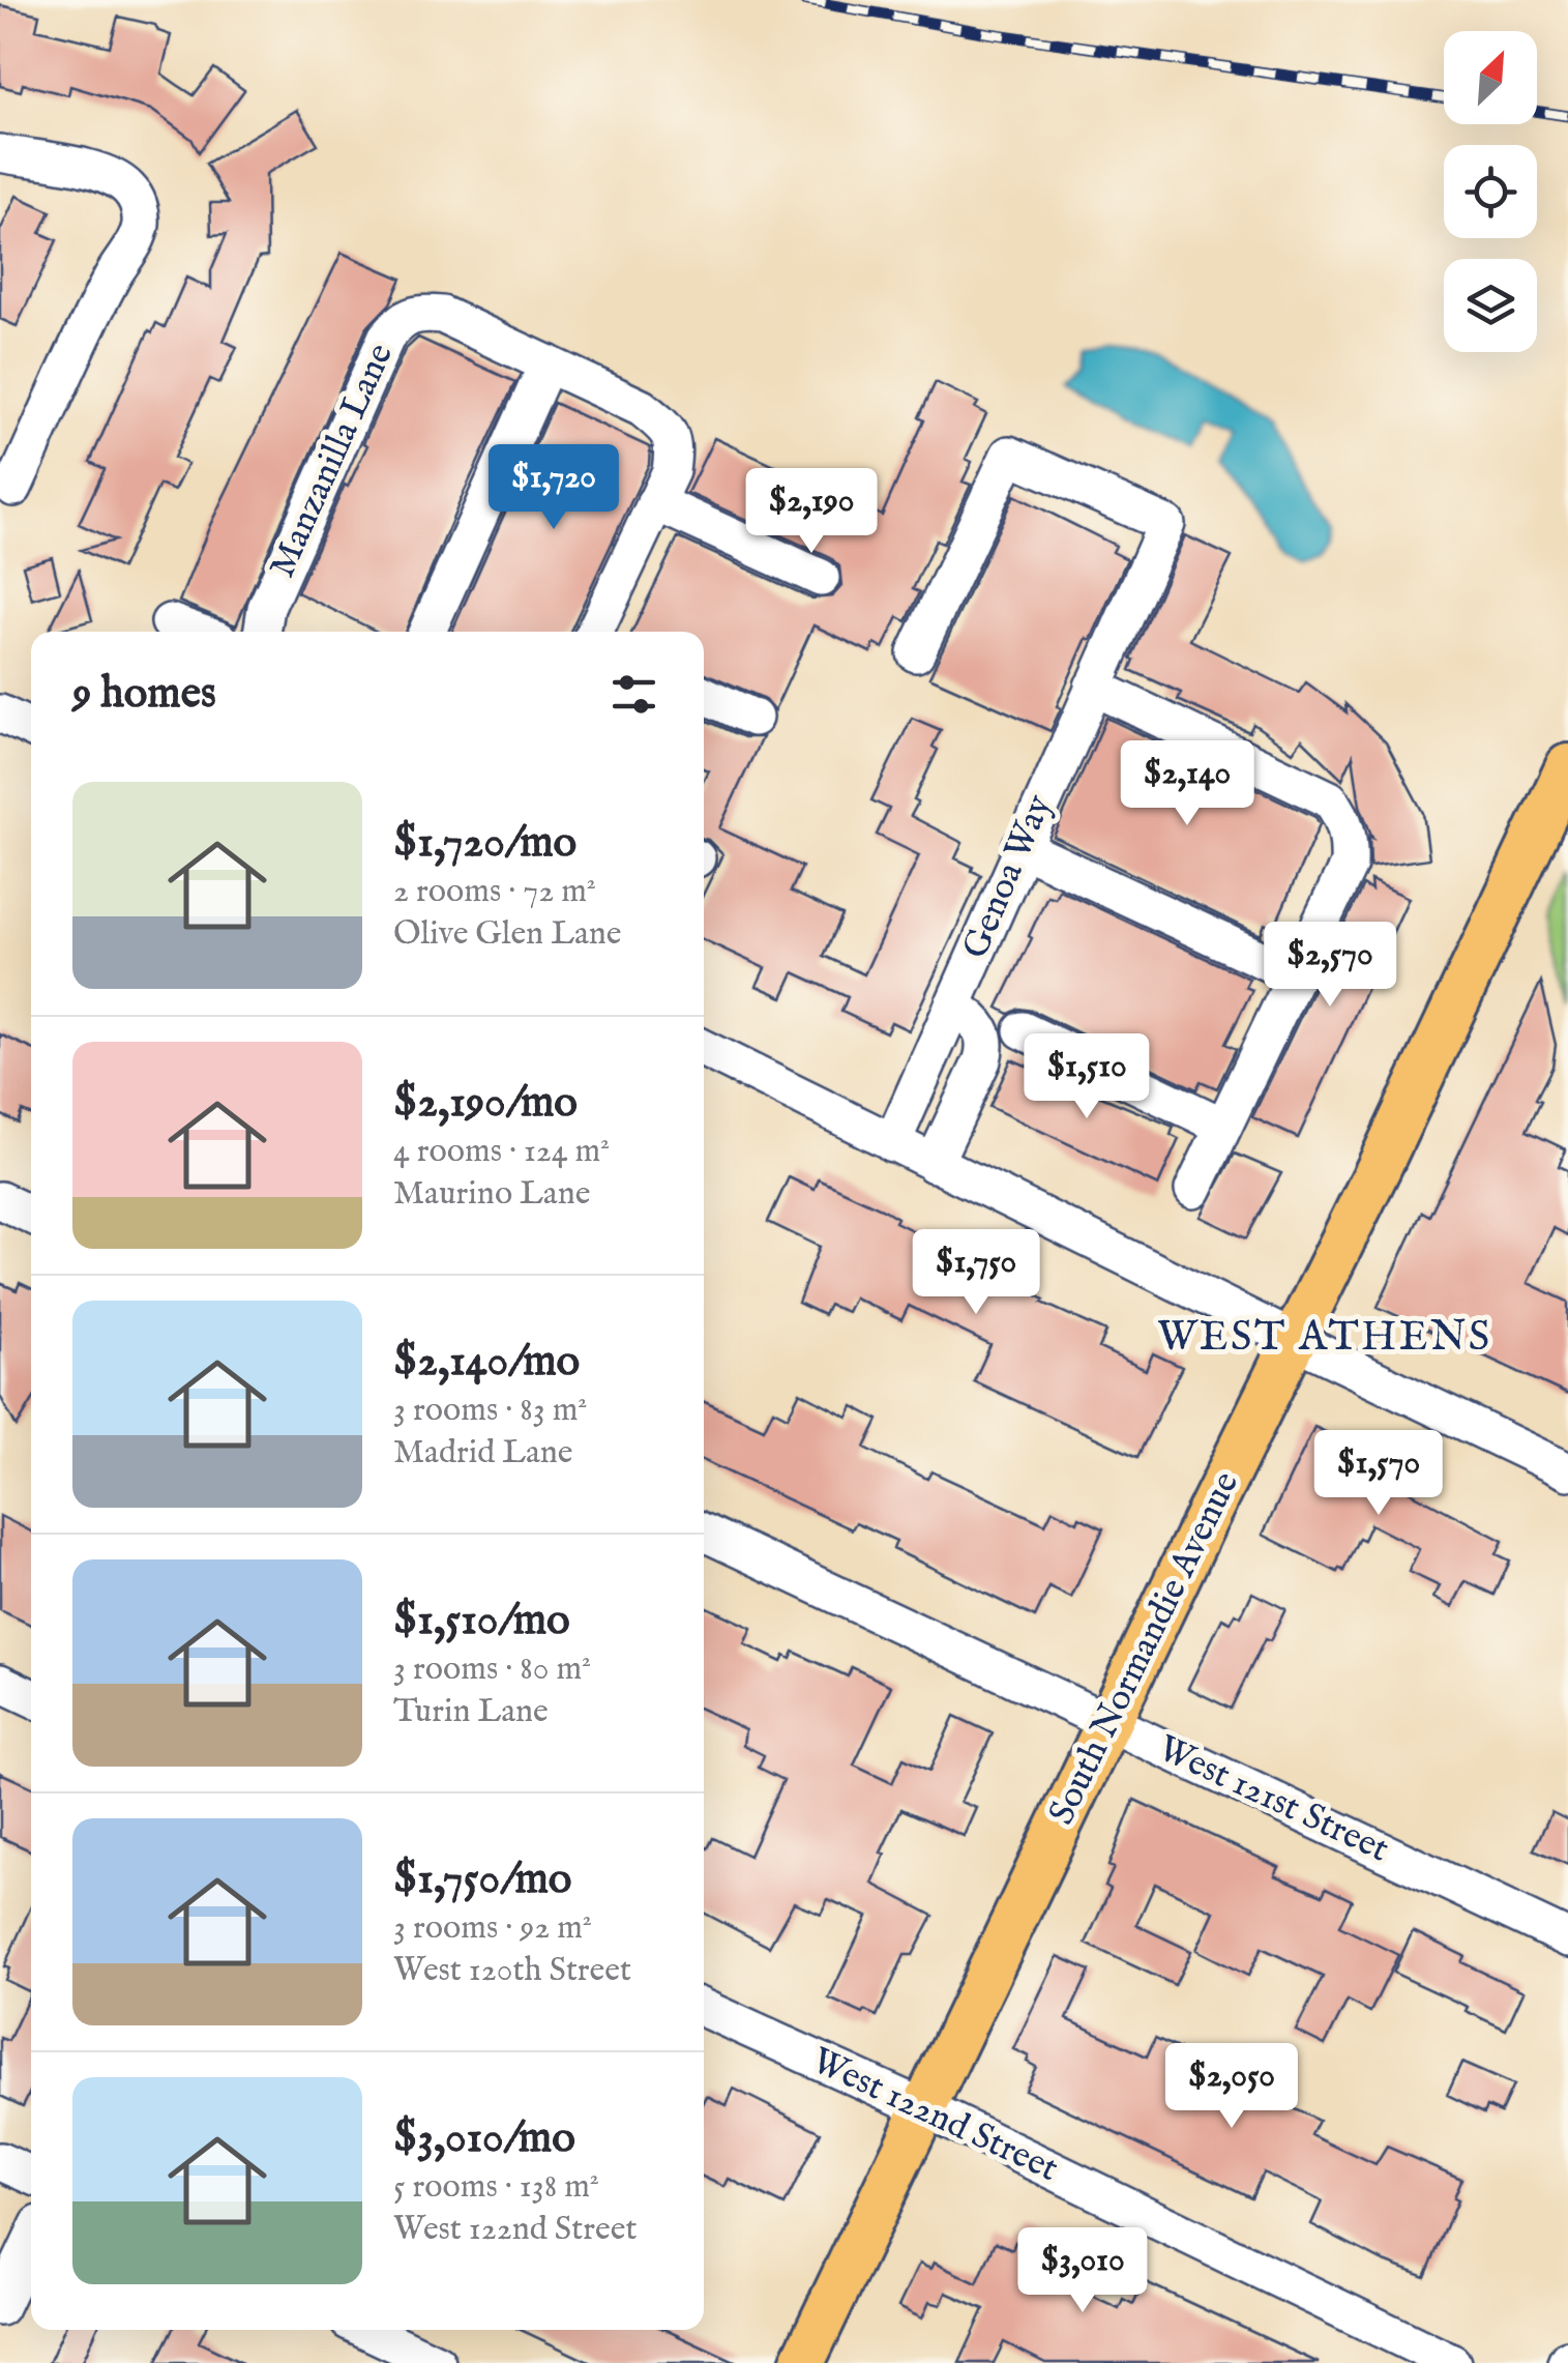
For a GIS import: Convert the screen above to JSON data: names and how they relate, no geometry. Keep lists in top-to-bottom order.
{
  "streets": {
    "main road": ["South Normandie Avenue"],
    "street": [
      "Manzanilla Lane",
      "Genoa Way",
      "West 121st Street",
      "West 122nd Street"
    ]
  },
  "crossings": [
    ["South Normandie Avenue", "West 121st Street"],
    ["South Normandie Avenue", "West 122nd Street"]
  ],
  "districts": ["WEST ATHENS"],
  "north": "top right",
  "page": {
    "price": [
      "$1,720",
      "$2,190",
      "$2,140",
      "$2,570",
      "$1,510",
      "$1,750",
      "$1,570",
      "$2,050",
      "$3,010"
    ],
    "heading": "9 homes",
    "list": [
      {
        "name": "$1,720/mo",
        "note": "2 rooms · 72 m² · Olive Glen Lane"
      },
      {
        "name": "$2,190/mo",
        "note": "4 rooms · 124 m² · Maurino Lane"
      },
      {
        "name": "$2,140/mo",
        "note": "3 rooms · 83 m² · Madrid Lane"
      },
      {
        "name": "$1,510/mo",
        "note": "3 rooms · 80 m² · Turin Lane"
      },
      {
        "name": "$1,750/mo",
        "note": "3 rooms · 92 m² · West 120th Street"
      },
      {
        "name": "$3,010/mo",
        "note": "5 rooms · 138 m² · West 122nd Street"
      }
    ]
  }
}
